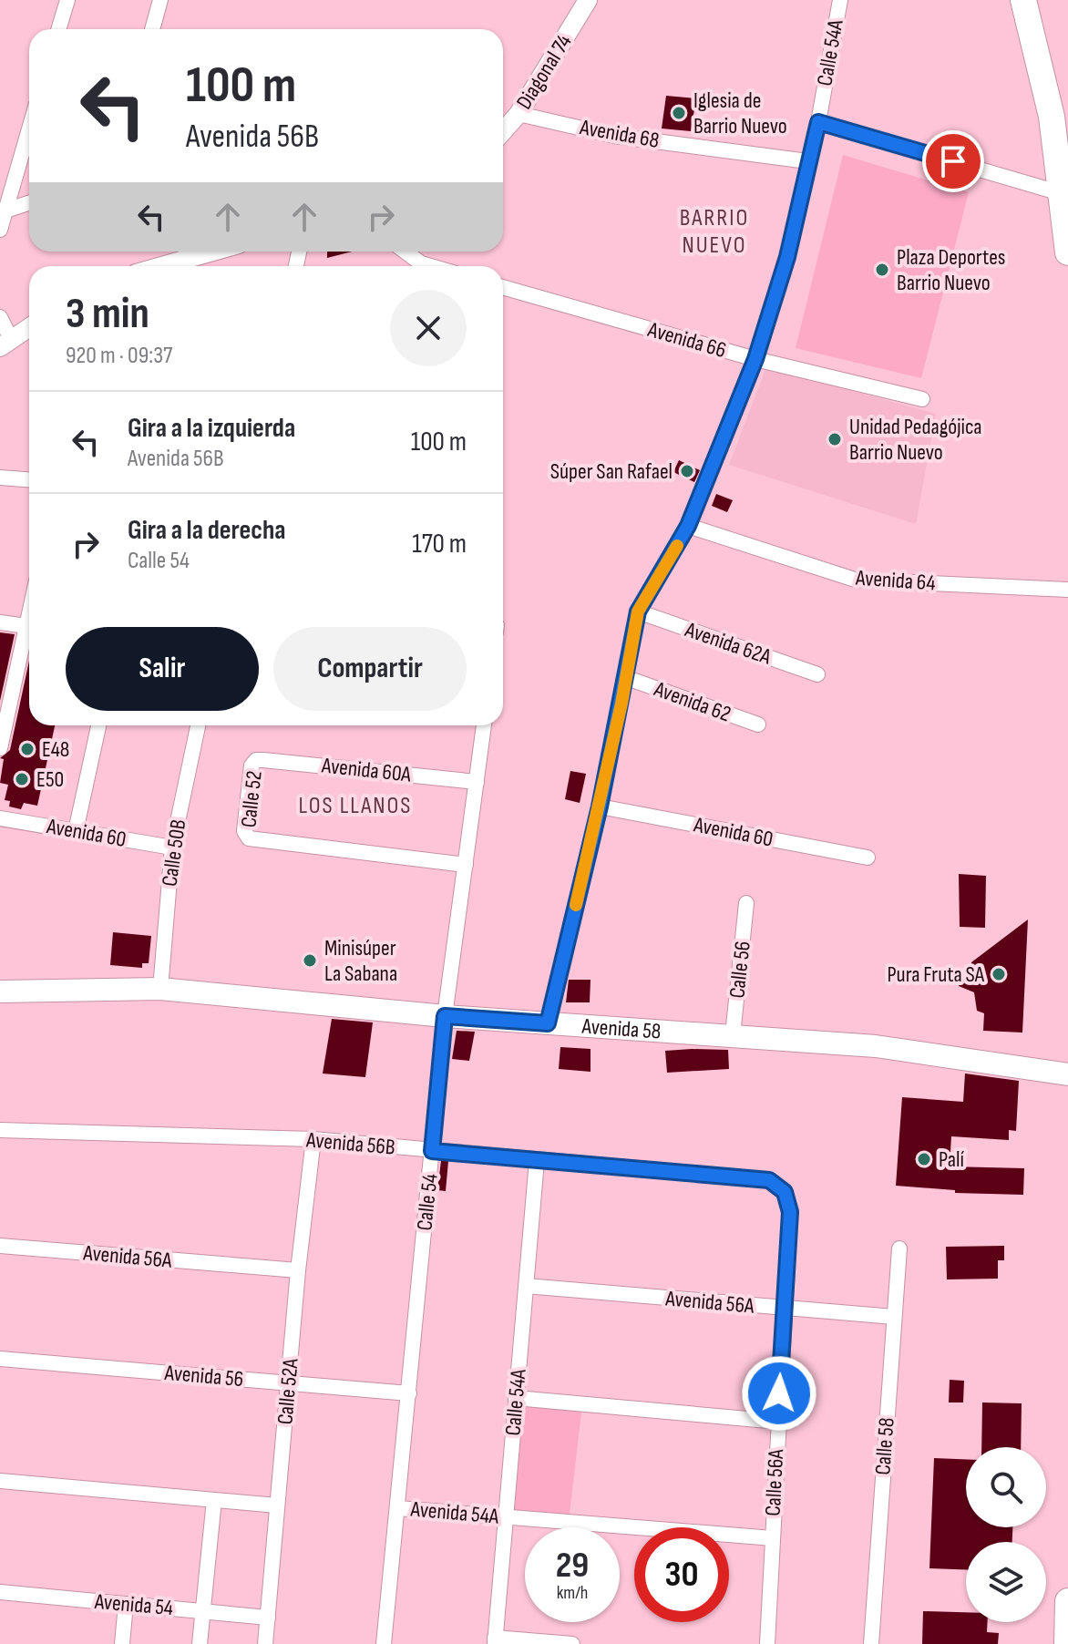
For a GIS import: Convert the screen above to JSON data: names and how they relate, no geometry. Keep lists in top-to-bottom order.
{
  "streets": {
    "main road": ["Avenida 58"],
    "street": [
      "Calle 54A",
      "Diagonal 74",
      "Avenida 68",
      "Avenida 66",
      "Avenida 64",
      "Avenida 62A",
      "Avenida 62",
      "Avenida 60A",
      "Calle 52",
      "Avenida 60",
      "Calle 50B",
      "Calle 56",
      "Avenida 56B",
      "Calle 54",
      "Avenida 56A",
      "Avenida 56",
      "Calle 52A",
      "Calle 58",
      "Calle 56A",
      "Avenida 54A",
      "Avenida 54"
    ]
  },
  "crossings": [
    ["Calle 54A", "Avenida 68"],
    ["Calle 54A", "Avenida 66"],
    ["Calle 54A", "Avenida 64"],
    ["Calle 54A", "Avenida 62A"],
    ["Calle 54A", "Avenida 62"],
    ["Calle 54A", "Avenida 60"],
    ["Calle 54A", "Avenida 58"],
    ["Calle 54A", "Avenida 56B"],
    ["Calle 54A", "Avenida 56A"],
    ["Calle 54A", "Avenida 54A"],
    ["Diagonal 74", "Avenida 68"],
    ["Avenida 60A", "Calle 52"],
    ["Avenida 60A", "Calle 54"],
    ["Calle 52", "Calle 54"],
    ["Avenida 60", "Calle 50B"],
    ["Calle 50B", "Avenida 58"],
    ["Calle 56", "Avenida 58"],
    ["Avenida 58", "Calle 54"],
    ["Avenida 56B", "Calle 54"],
    ["Avenida 56B", "Calle 52A"],
    ["Avenida 56B", "Calle 56A"],
    ["Calle 54", "Avenida 56"],
    ["Calle 54", "Avenida 54A"],
    ["Avenida 56A", "Calle 52A"],
    ["Avenida 56A", "Calle 58"],
    ["Avenida 56A", "Calle 56A"],
    ["Avenida 56", "Calle 52A"],
    ["Calle 52A", "Avenida 54"],
    ["Calle 56A", "Avenida 54A"]
  ],
  "districts": ["BARRIO NUEVO", "LOS LLANOS"],
  "places": [
    "Iglesia de Barrio Nuevo",
    "Plaza Deportes Barrio Nuevo",
    "Unidad Pedagójica Barrio Nuevo",
    "Súper San Rafael",
    "E48",
    "E50",
    "Minisúper La Sabana",
    "Pura Fruta SA",
    "Palí"
  ],
  "page": {
    "turn": ["100 m", "Avenida 56B"],
    "heading": ["3 min", "920 m · 09:37"],
    "list": [
      {
        "name": "Gira a la izquierda",
        "note": "Avenida 56B",
        "value": "100 m"
      },
      {
        "name": "Gira a la derecha",
        "note": "Calle 54",
        "value": "170 m"
      }
    ],
    "buttons": ["Salir", "Compartir"],
    "speed": "29 km/h",
    "limit": "30"
  }
}
